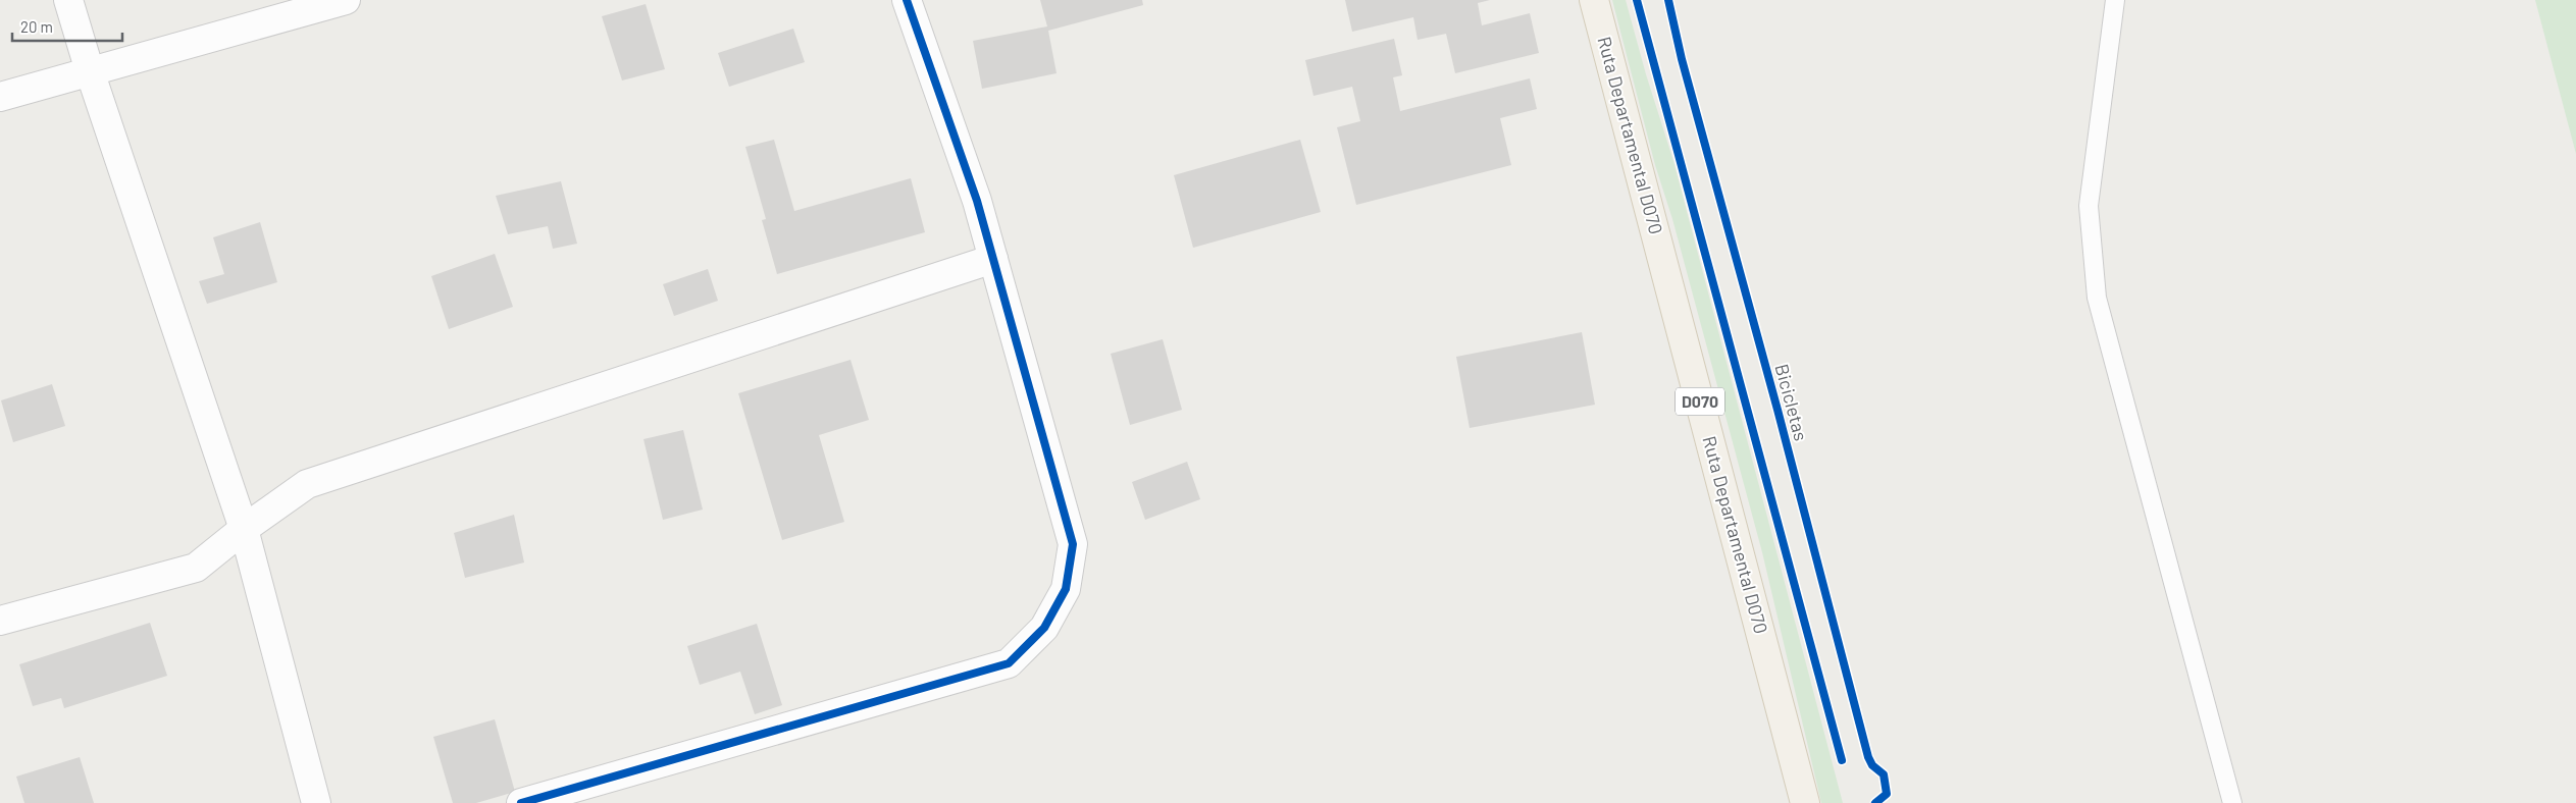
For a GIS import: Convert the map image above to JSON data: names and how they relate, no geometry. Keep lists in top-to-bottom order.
{
  "streets": {
    "main road": ["Ruta Departamental D070", "D070"],
    "cycle path": ["Bicicletas"]
  },
  "scale_bar": "20 m"
}
